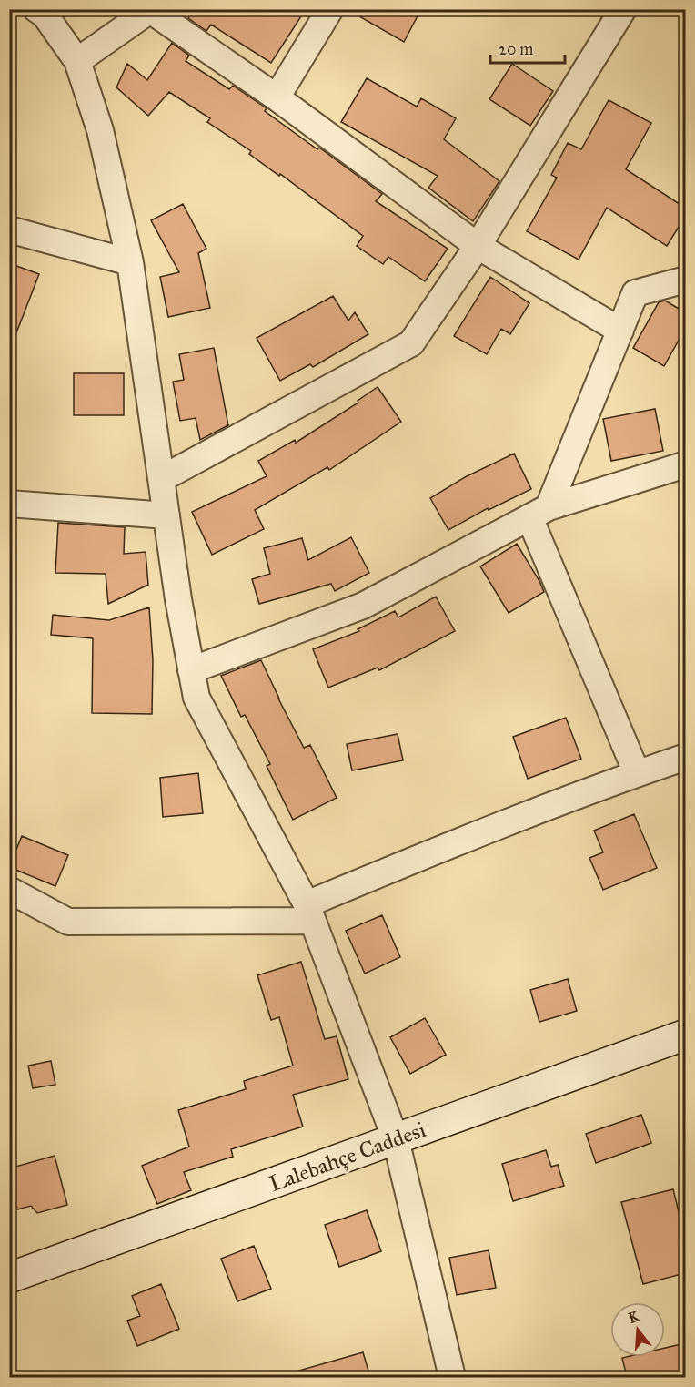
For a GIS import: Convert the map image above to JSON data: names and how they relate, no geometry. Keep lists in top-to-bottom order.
{
  "streets": {
    "street": ["Lalebahçe Caddesi"]
  },
  "scale_bar": "20 m",
  "north": "top"
}
